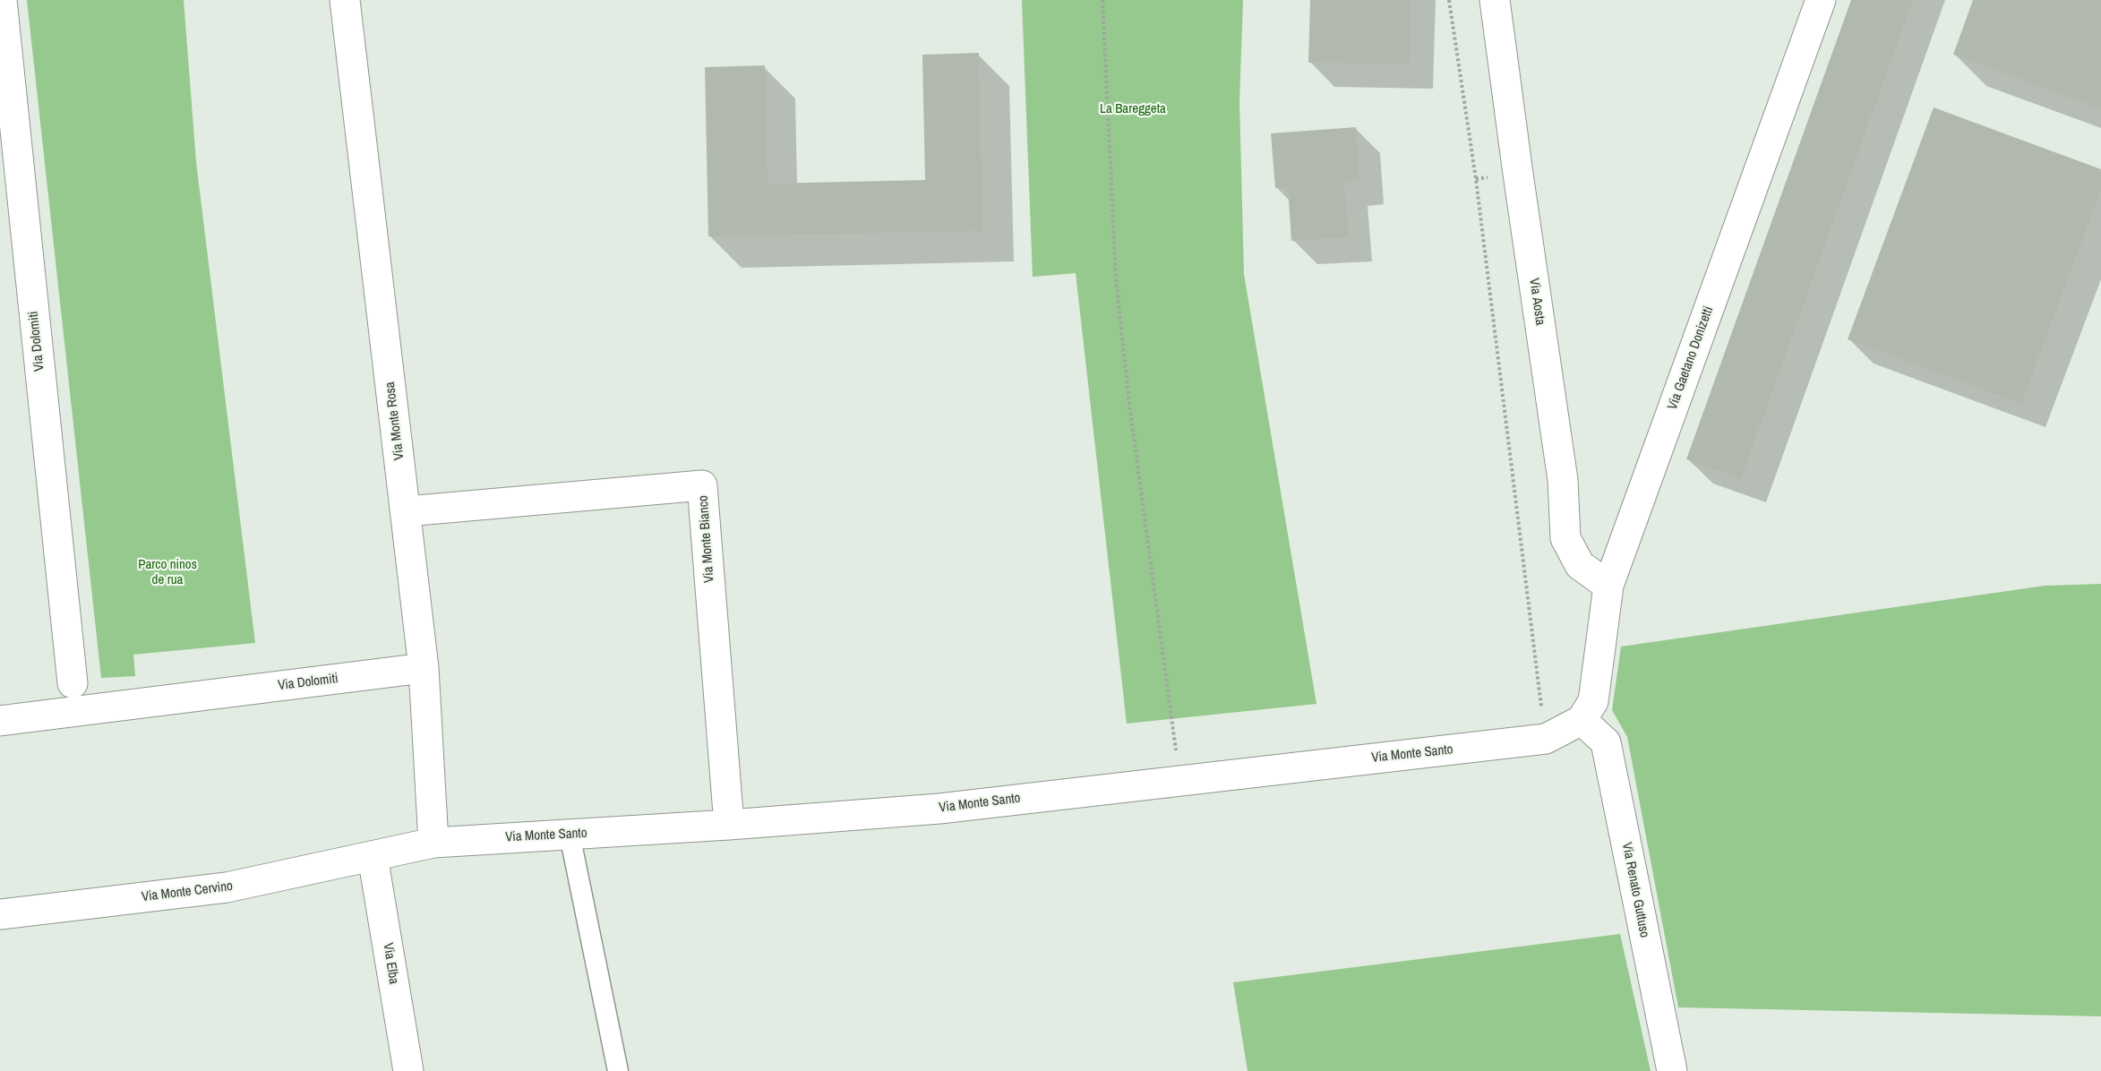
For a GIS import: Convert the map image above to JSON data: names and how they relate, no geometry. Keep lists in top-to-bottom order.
{
  "streets": {
    "street": [
      "Via Aosta",
      "Via Dolomiti",
      "Via Gaetano Donizetti",
      "Via Monte Rosa",
      "Via Monte Bianco",
      "Via Monte Santo",
      "Via Renato Guttuso",
      "Via Monte Cervino",
      "Via Elba"
    ]
  },
  "crossings": [
    ["Via Aosta", "Via Gaetano Donizetti"],
    ["Via Dolomiti", "Via Monte Rosa"],
    ["Via Gaetano Donizetti", "Via Monte Santo"],
    ["Via Gaetano Donizetti", "Via Renato Guttuso"],
    ["Via Monte Rosa", "Via Monte Bianco"],
    ["Via Monte Rosa", "Via Monte Santo"],
    ["Via Monte Bianco", "Via Monte Santo"],
    ["Via Monte Santo", "Via Renato Guttuso"],
    ["Via Monte Santo", "Via Monte Cervino"],
    ["Via Monte Santo", "Via Elba"],
    ["Via Monte Cervino", "Via Elba"]
  ],
  "parks": ["La Bareggeta", "Parco ninos de rua"]
}
